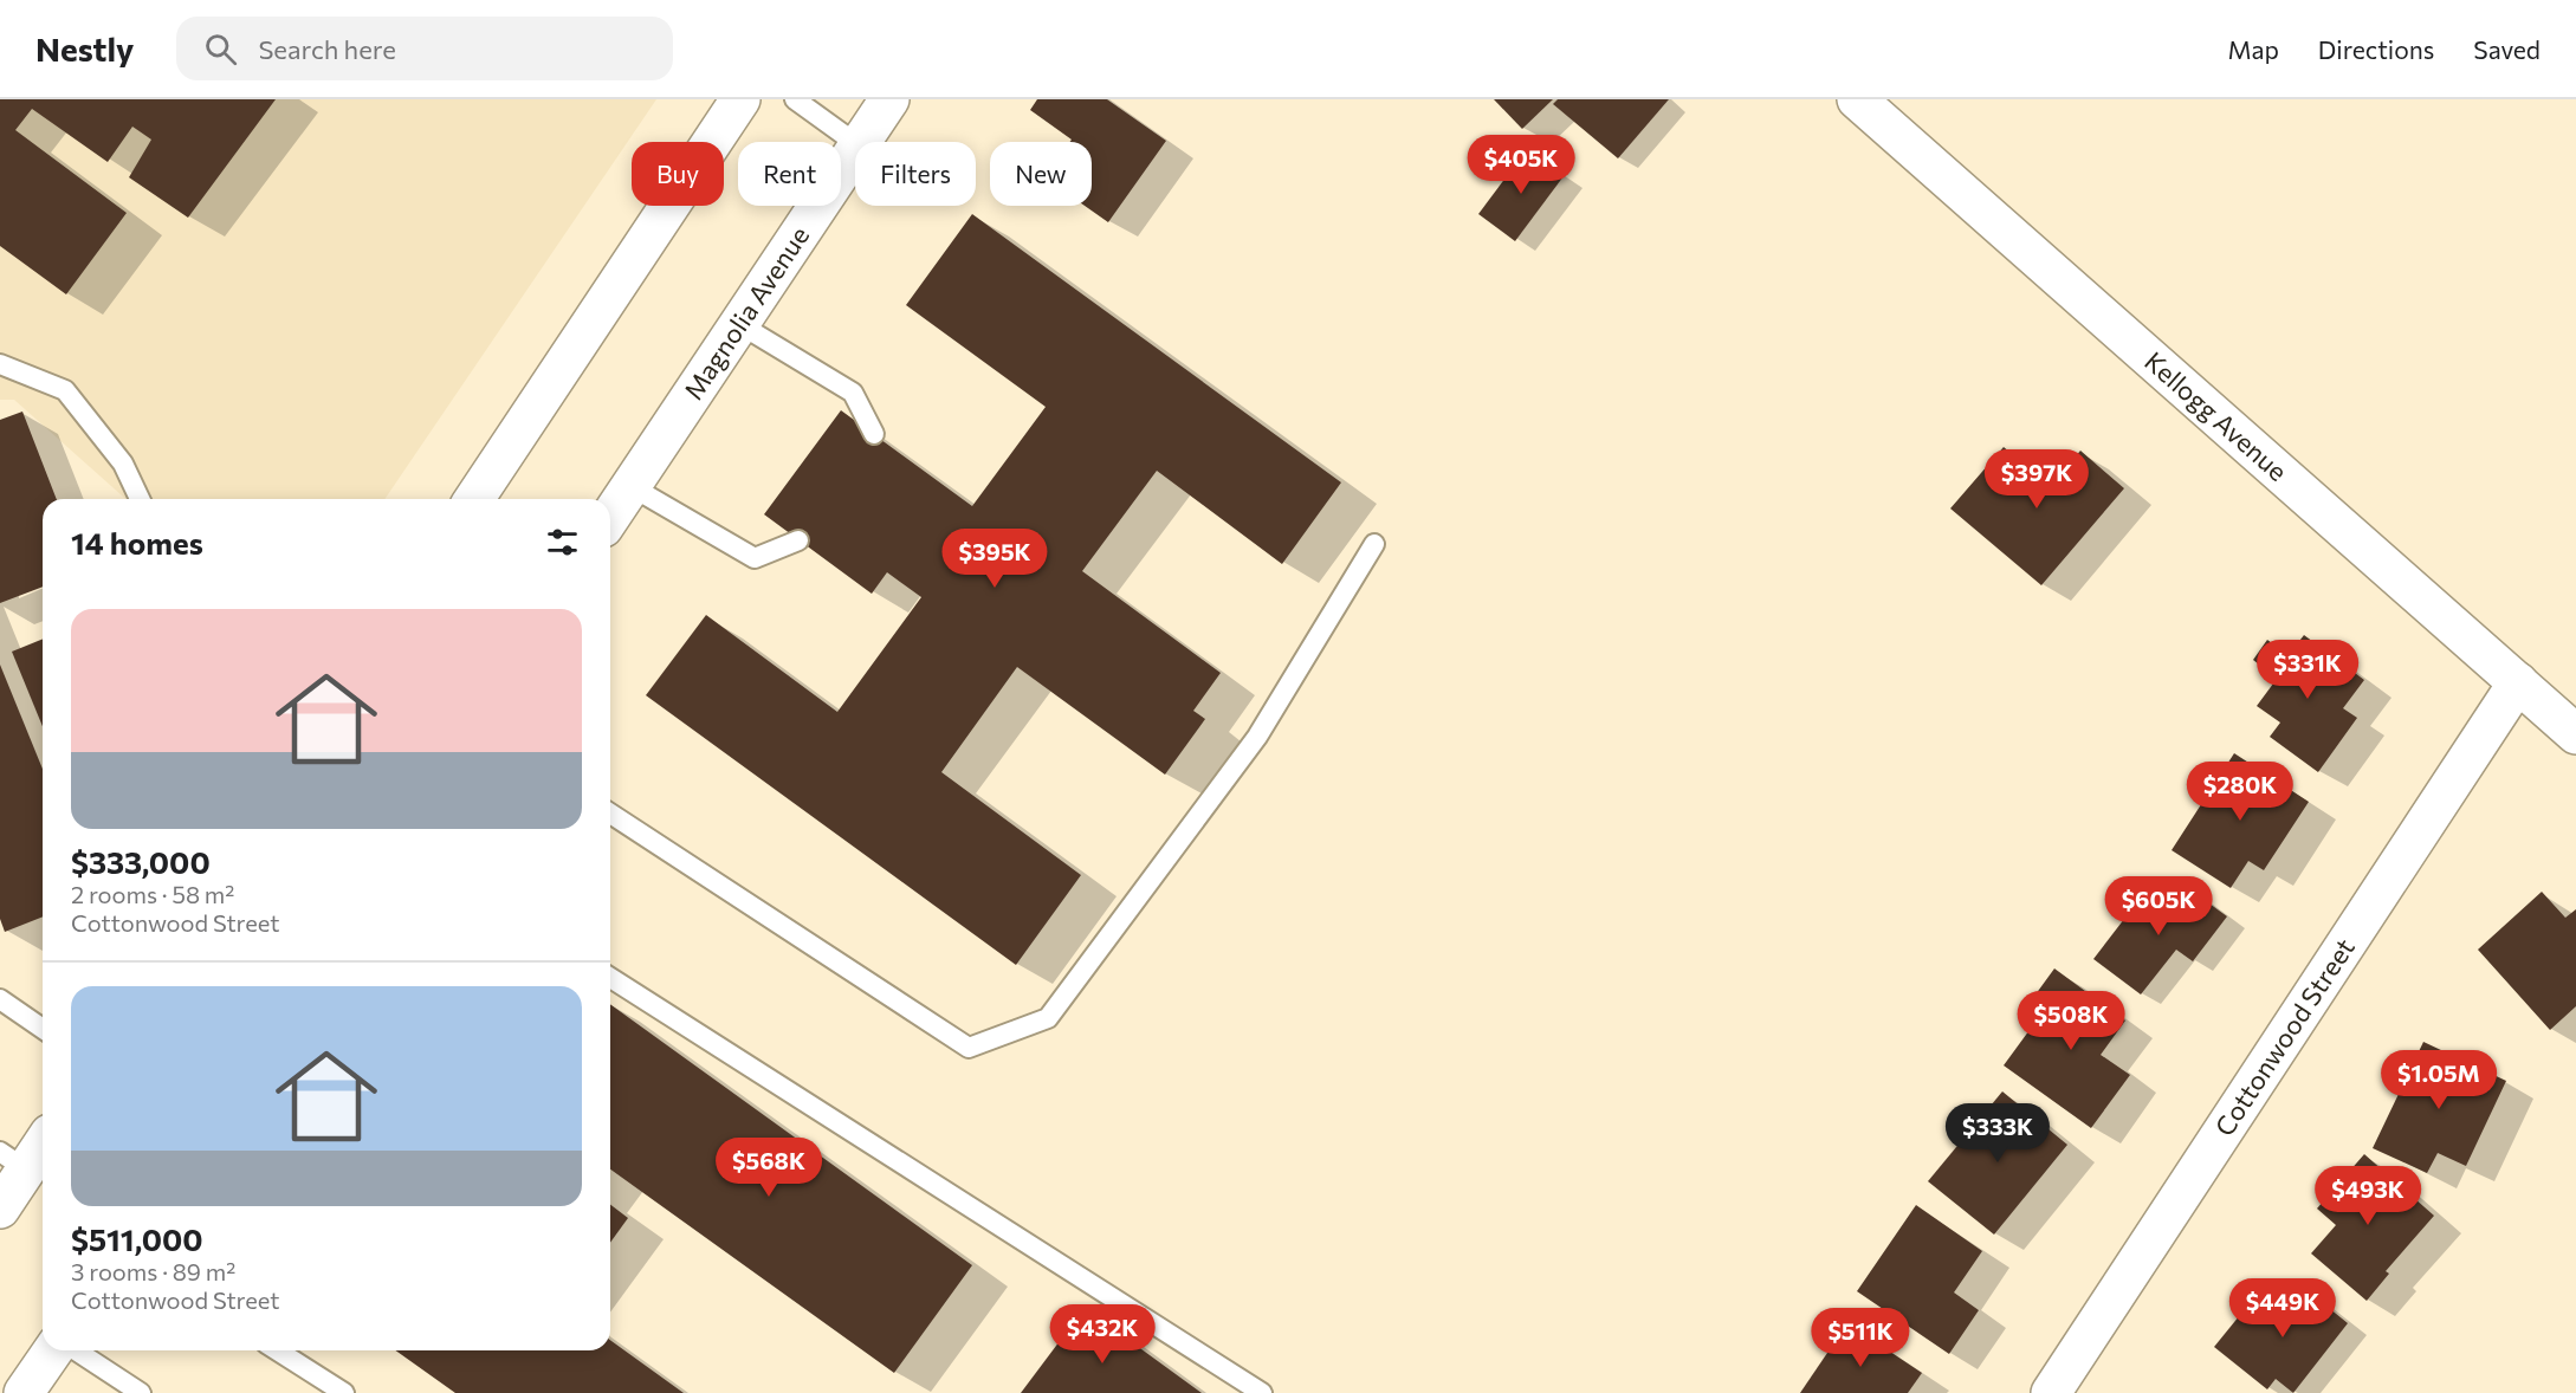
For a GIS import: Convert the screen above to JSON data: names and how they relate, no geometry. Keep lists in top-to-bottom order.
{
  "streets": {
    "street": ["Magnolia Avenue", "Kellogg Avenue", "Cottonwood Street"]
  },
  "crossings": [
    ["Kellogg Avenue", "Cottonwood Street"]
  ],
  "page": {
    "header": "Nestly",
    "search": "Search here",
    "nav": ["Map", "Directions", "Saved"],
    "price": [
      "$405K",
      "$397K",
      "$395K",
      "$331K",
      "$280K",
      "$605K",
      "$508K",
      "$1.05M",
      "$333K",
      "$568K",
      "$493K",
      "$449K",
      "$432K",
      "$511K"
    ],
    "chip": [
      "Buy",
      "Rent",
      "Filters",
      "New"
    ],
    "heading": "14 homes",
    "list": [
      {
        "name": "$333,000",
        "note": "2 rooms · 58 m² · Cottonwood Street"
      },
      {
        "name": "$511,000",
        "note": "3 rooms · 89 m² · Cottonwood Street"
      }
    ]
  }
}
